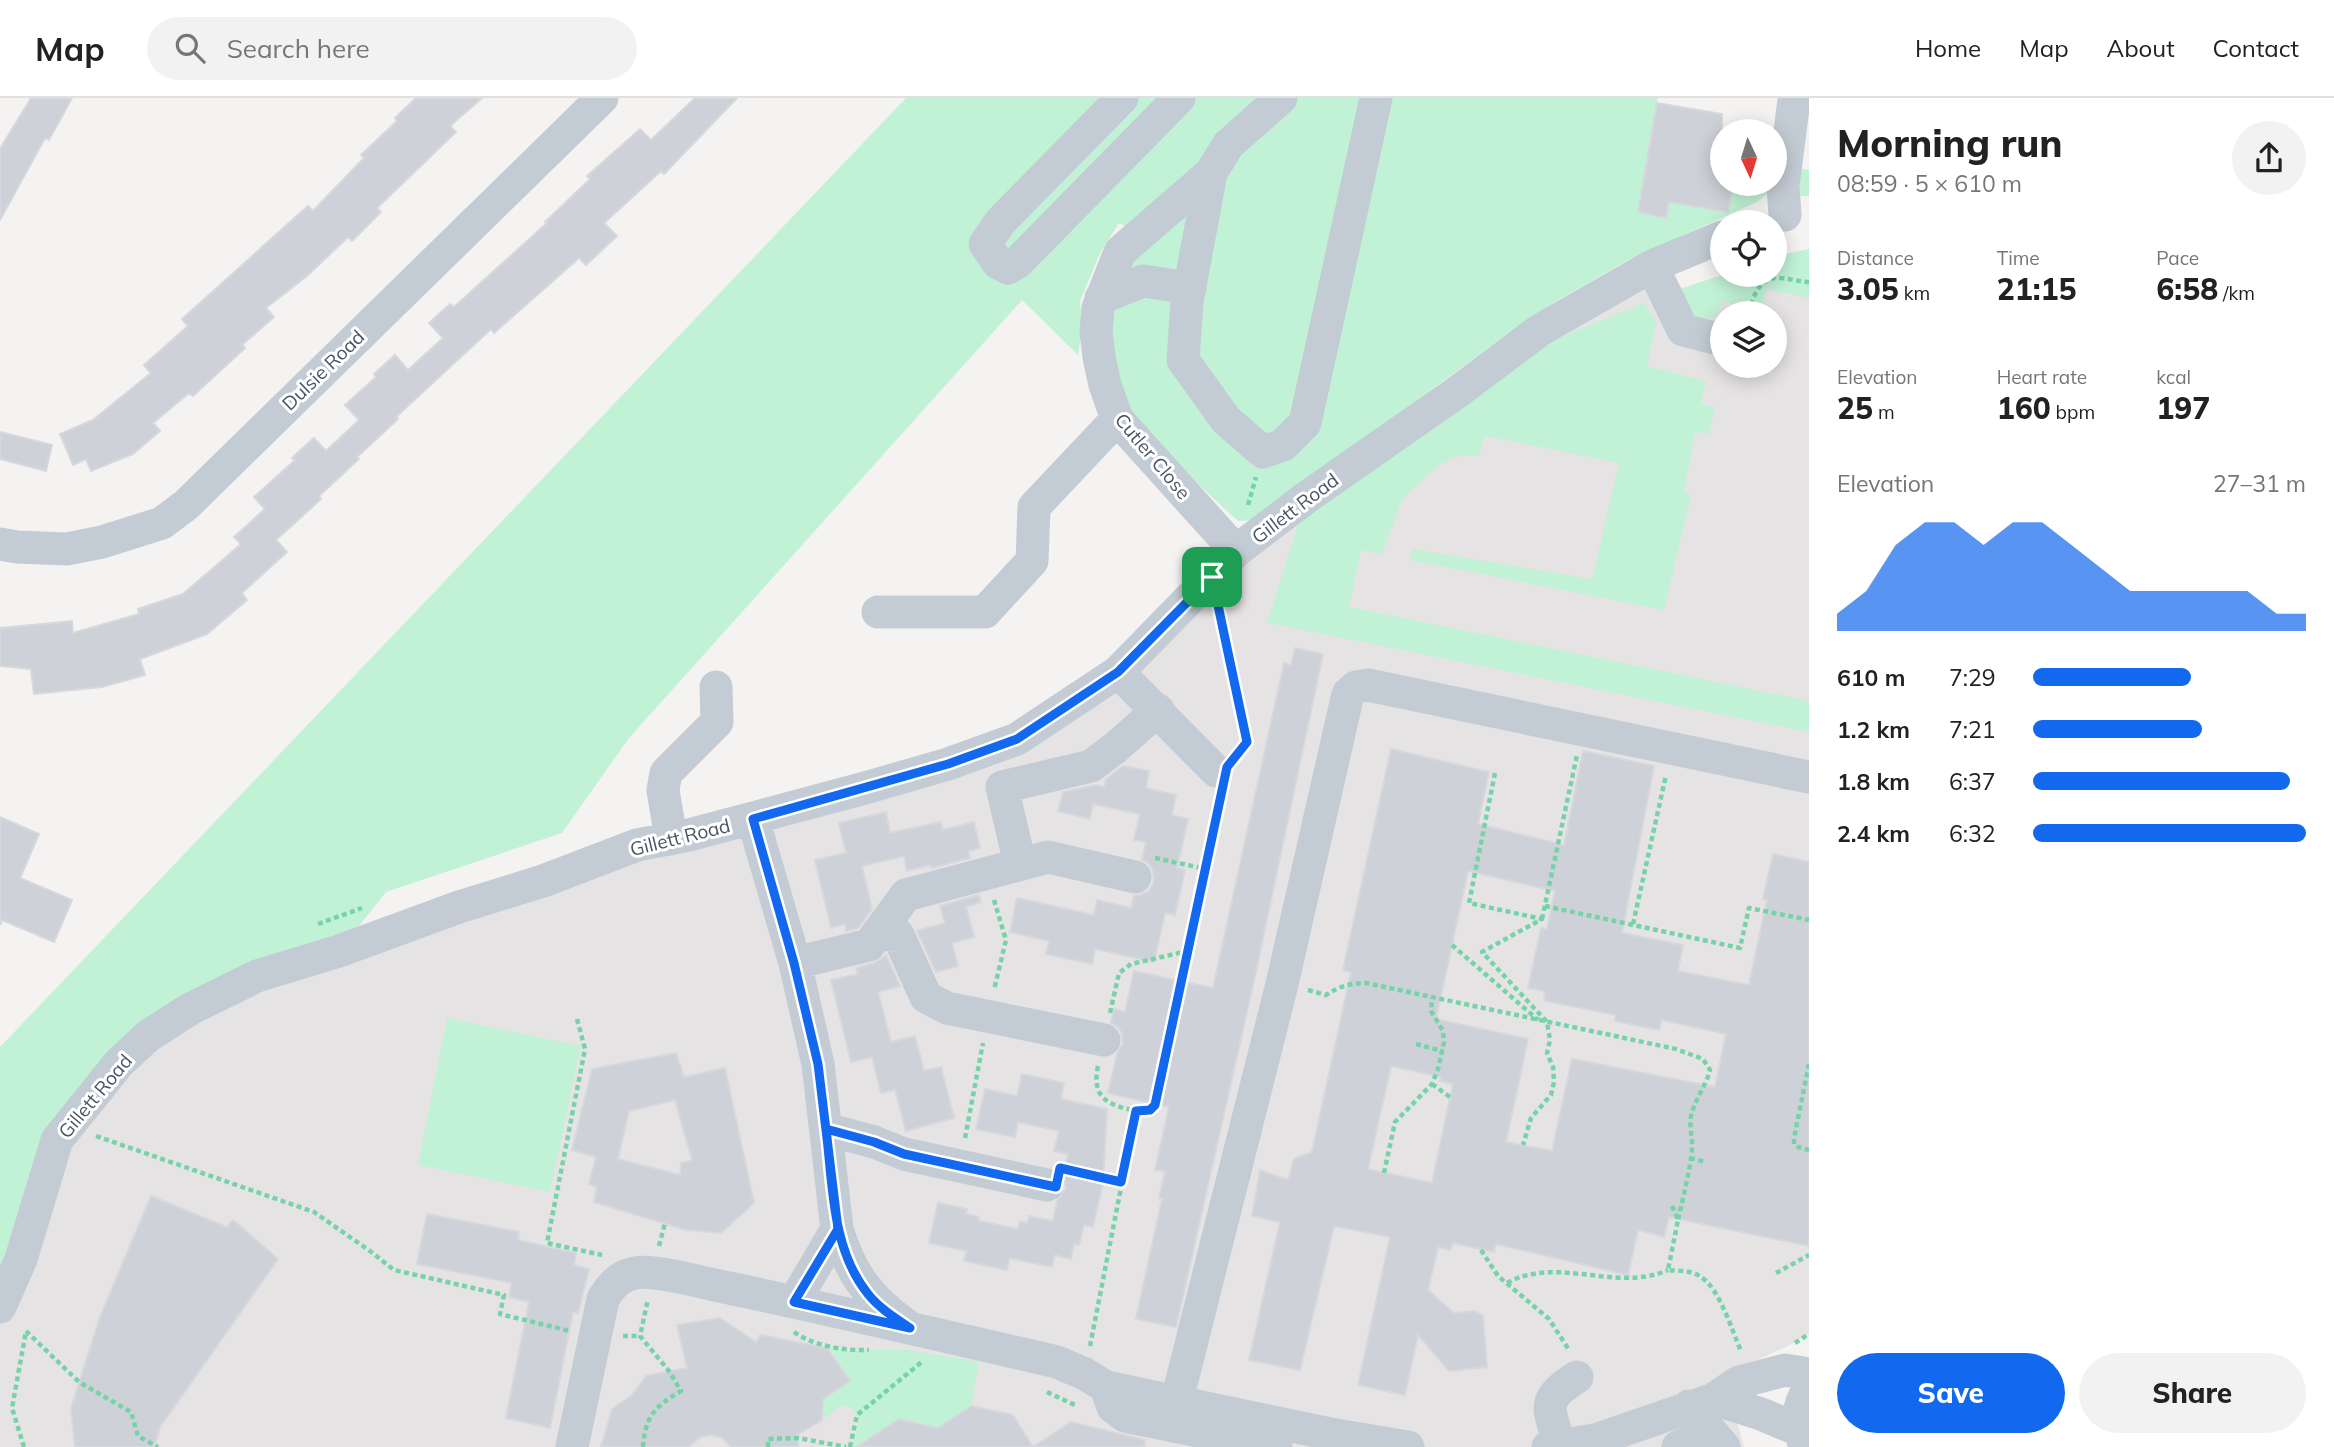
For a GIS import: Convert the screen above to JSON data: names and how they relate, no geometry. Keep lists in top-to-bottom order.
{
  "streets": {
    "street": ["Dulsie Road", "Cutler Close", "Gillett Road"]
  },
  "crossings": [
    ["Cutler Close", "Gillett Road"]
  ],
  "north": "bottom",
  "page": {
    "header": "Map",
    "search": "Search here",
    "nav": [
      "Home",
      "Map",
      "About",
      "Contact"
    ],
    "heading": ["Morning run", "08:59 · 5 × 610 m"],
    "stats": [
      ["Distance", "3.05 km"],
      ["Time", "21:15"],
      ["Pace", "6:58 /km"],
      ["Elevation", "25 m"],
      ["Heart rate", "160 bpm"],
      ["kcal", "197"]
    ],
    "chart": ["Elevation", "27–31 m"],
    "list": [
      {
        "name": "610 m",
        "note": "7:29"
      },
      {
        "name": "1.2 km",
        "note": "7:21"
      },
      {
        "name": "1.8 km",
        "note": "6:37"
      },
      {
        "name": "2.4 km",
        "note": "6:32"
      }
    ],
    "buttons": ["Save", "Share"]
  }
}
